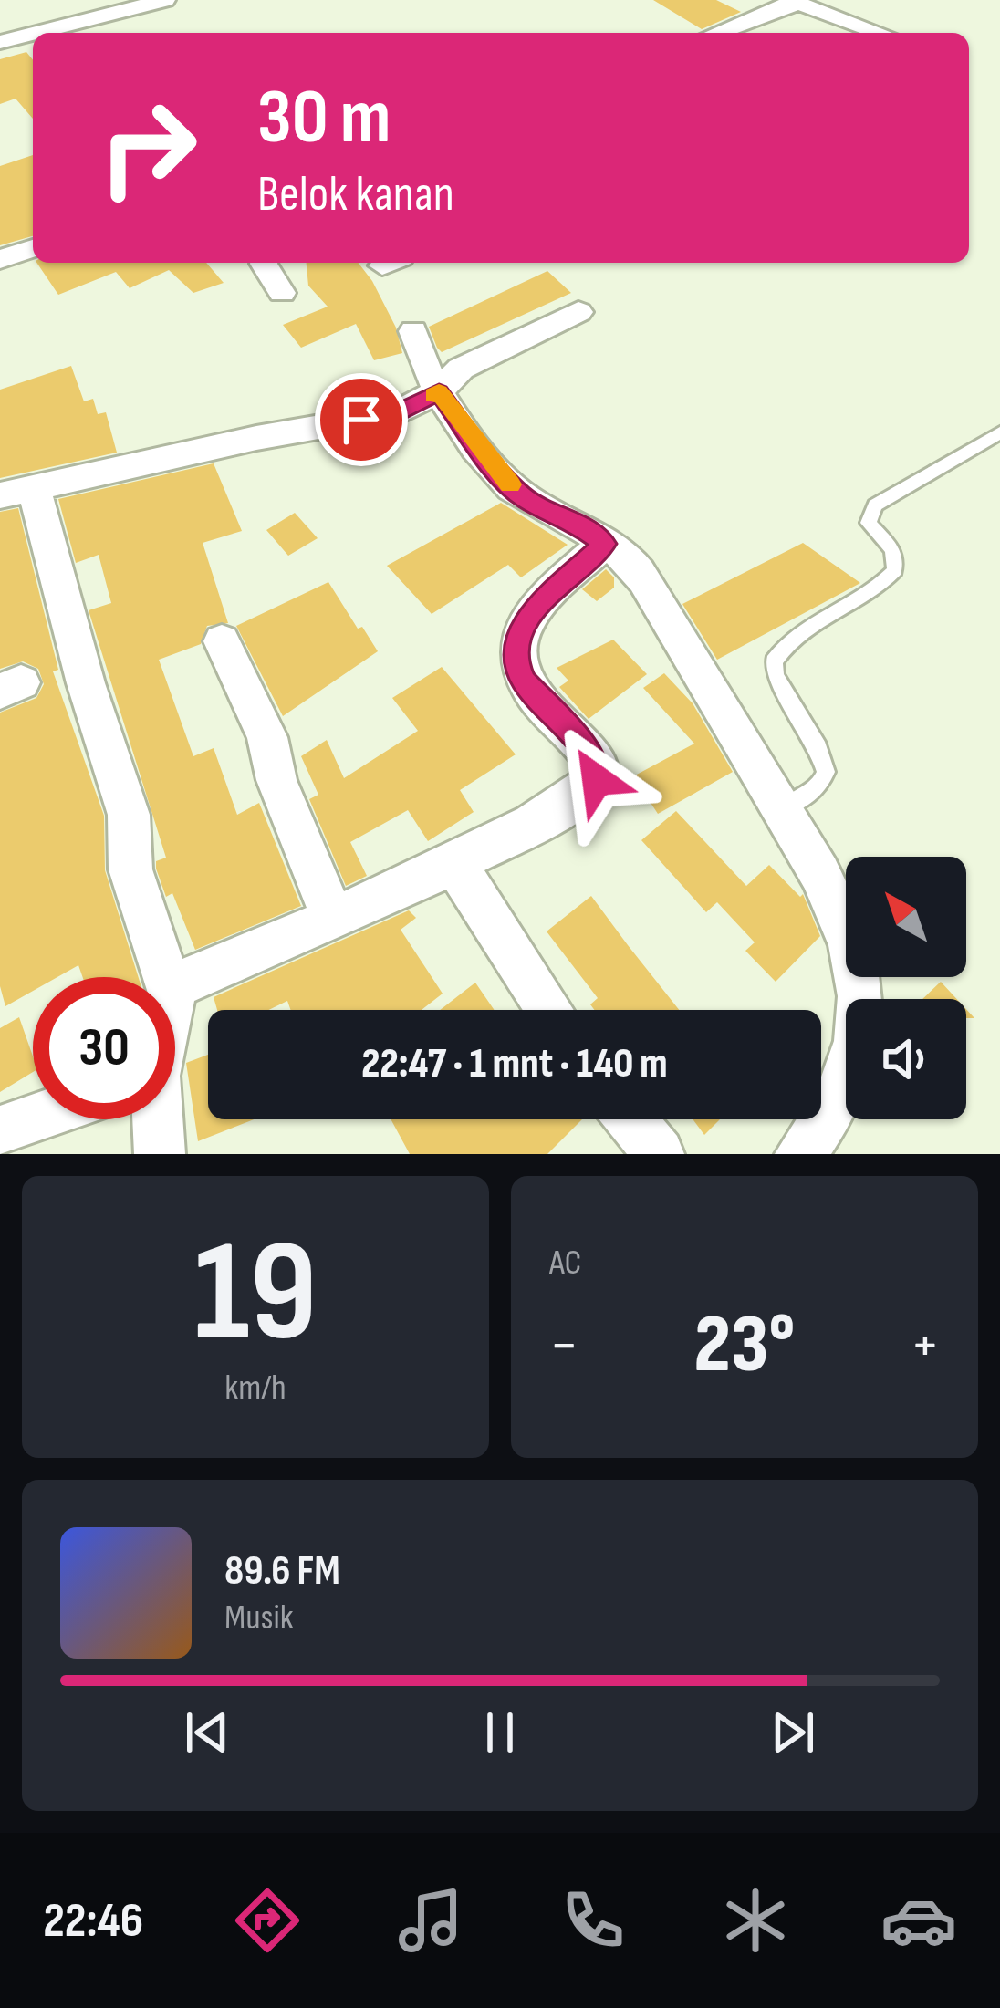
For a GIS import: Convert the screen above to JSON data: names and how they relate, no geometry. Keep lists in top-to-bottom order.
{
  "north": "top left",
  "page": {
    "turn": ["30 m", "Belok kanan"],
    "limit": "30",
    "trip": "22:47 · 1 mnt · 140 m",
    "tile": [
      ["19", "km/h"],
      "AC"
    ],
    "heat": ["−", "23°", "+"],
    "song": ["89.6 FM", "Musik"],
    "tabs": "22:46"
  }
}
